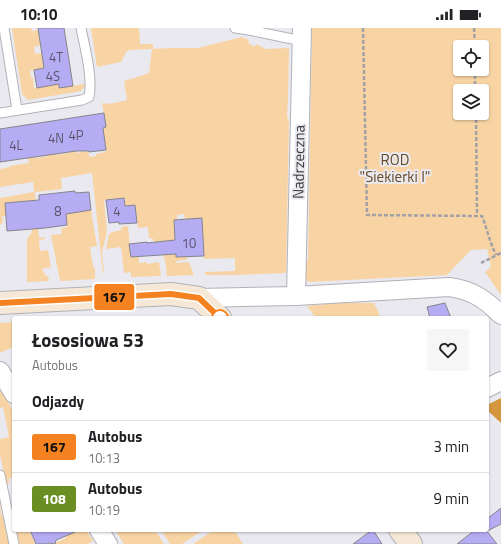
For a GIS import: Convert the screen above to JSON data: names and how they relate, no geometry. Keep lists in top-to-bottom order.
{
  "streets": {
    "street": ["Nadrzeczna"]
  },
  "parks": ["ROD \"Siekierki I\""],
  "lines": ["bus line 167"],
  "house_numbers": [
    "4T",
    "4S",
    "4P",
    "4N",
    "4L",
    "8",
    "4",
    "10"
  ],
  "page": {
    "status": "10:10",
    "on_map": "167",
    "heading": [
      ["Łososiowa 53", "Autobus"],
      "Odjazdy"
    ],
    "list": [
      {
        "mark": "167",
        "name": "Autobus",
        "note": "10:13",
        "value": "3 min"
      },
      {
        "mark": "108",
        "name": "Autobus",
        "note": "10:19",
        "value": "9 min"
      }
    ]
  }
}
